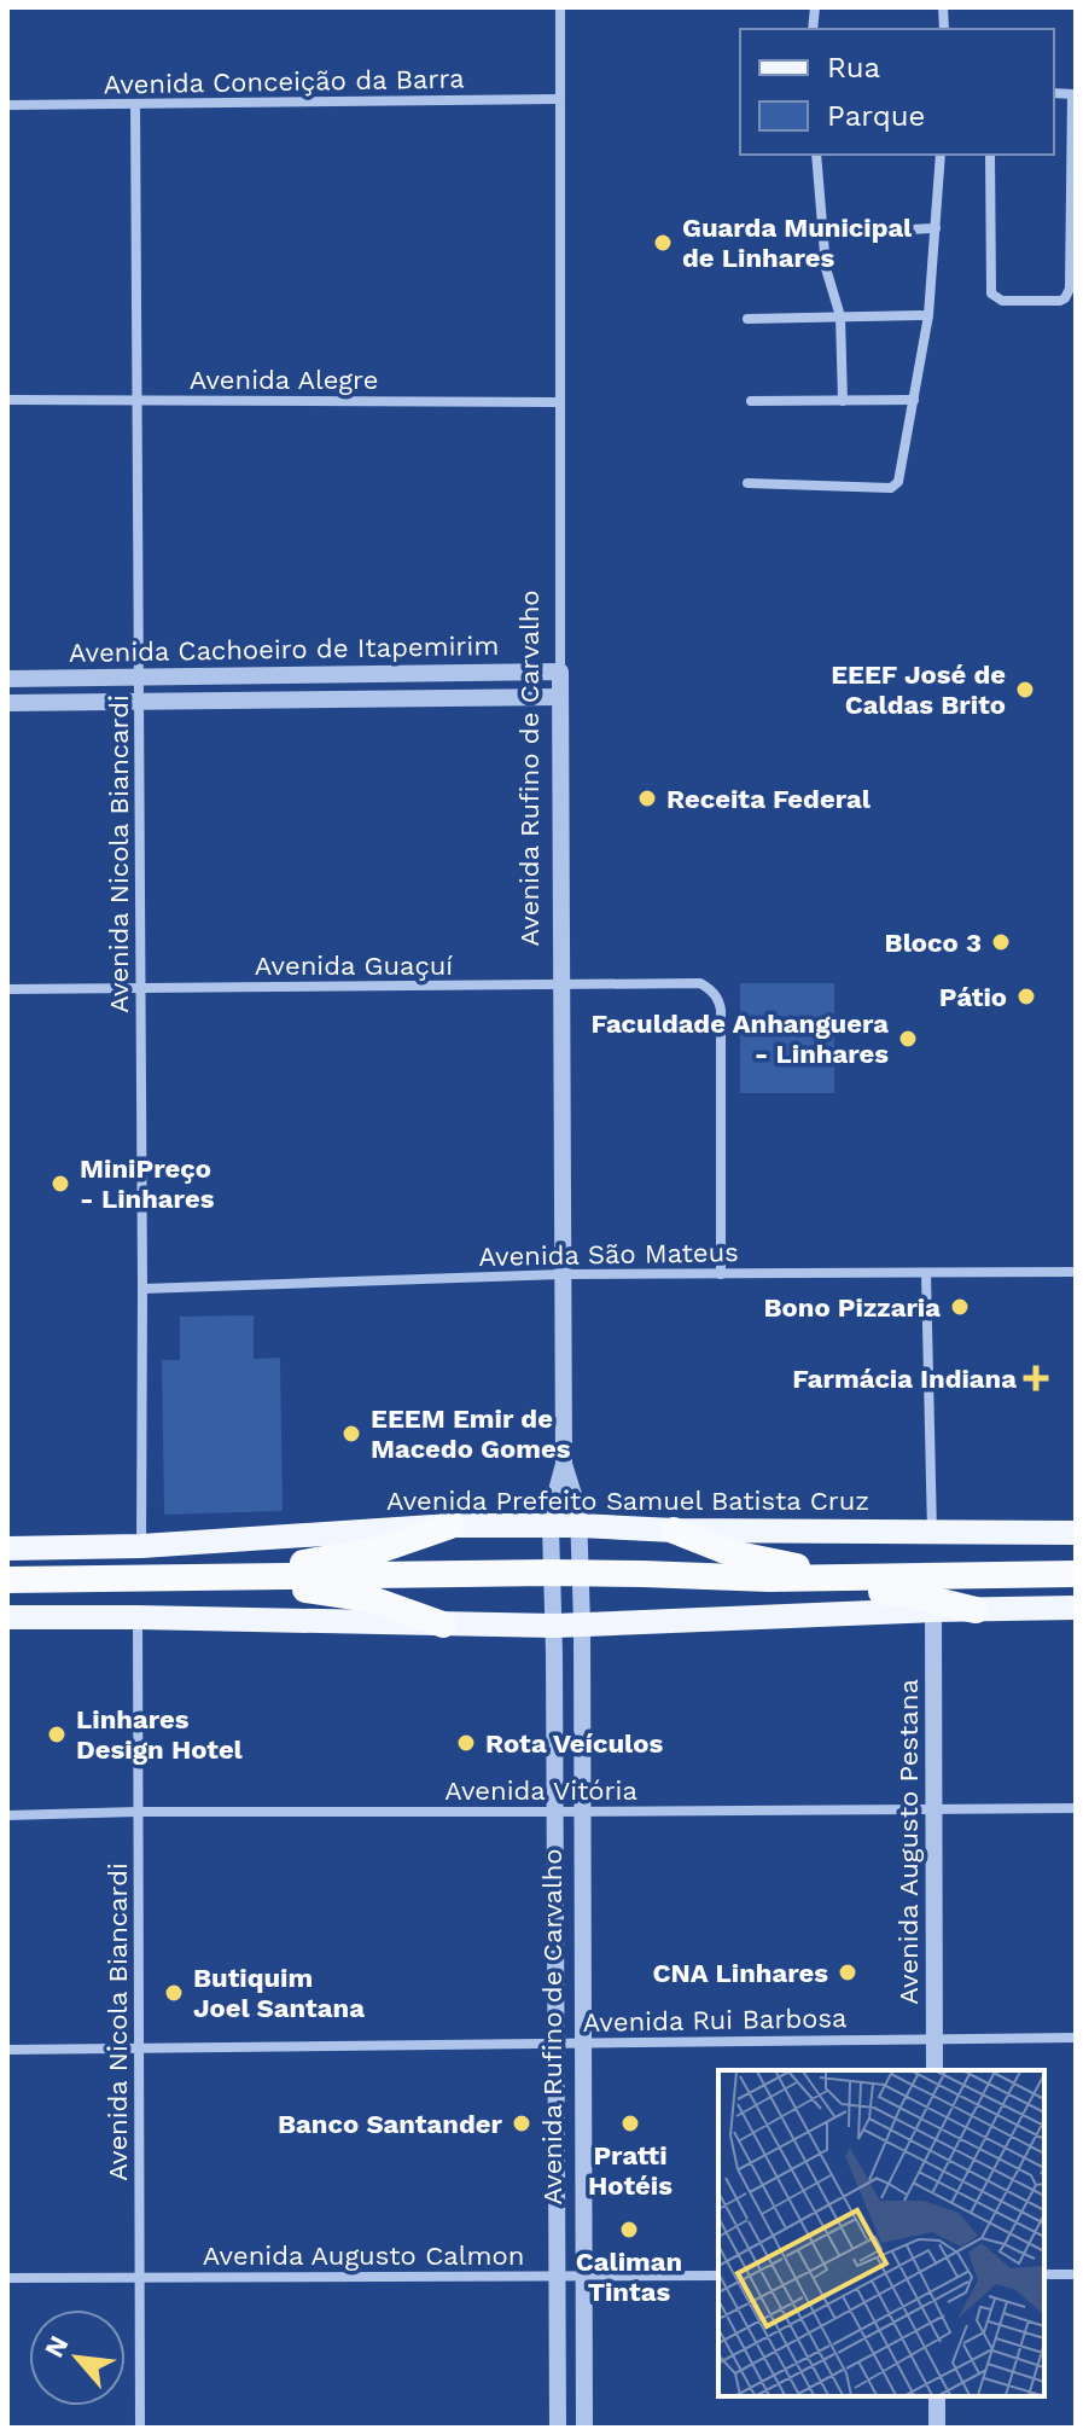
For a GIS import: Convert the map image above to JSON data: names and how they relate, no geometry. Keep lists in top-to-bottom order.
{
  "streets": {
    "main road": ["Avenida Prefeito Samuel Batista Cruz"],
    "street": [
      "Avenida Conceição da Barra",
      "Avenida Alegre",
      "Avenida Cachoeiro de Itapemirim",
      "Avenida Rufino de Carvalho",
      "Avenida Nicola Biancardi",
      "Avenida Guaçuí",
      "Avenida São Mateus",
      "Avenida Vitória",
      "Avenida Augusto Pestana",
      "Avenida Rui Barbosa",
      "Avenida Augusto Calmon"
    ]
  },
  "crossings": [
    ["Avenida Conceição da Barra", "Avenida Rufino de Carvalho"],
    ["Avenida Conceição da Barra", "Avenida Nicola Biancardi"],
    ["Avenida Alegre", "Avenida Rufino de Carvalho"],
    ["Avenida Alegre", "Avenida Nicola Biancardi"],
    ["Avenida Cachoeiro de Itapemirim", "Avenida Rufino de Carvalho"],
    ["Avenida Cachoeiro de Itapemirim", "Avenida Nicola Biancardi"],
    ["Avenida Rufino de Carvalho", "Avenida Guaçuí"],
    ["Avenida Rufino de Carvalho", "Avenida São Mateus"],
    ["Avenida Rufino de Carvalho", "Avenida Prefeito Samuel Batista Cruz"],
    ["Avenida Rufino de Carvalho", "Avenida Vitória"],
    ["Avenida Rufino de Carvalho", "Avenida Rui Barbosa"],
    ["Avenida Rufino de Carvalho", "Avenida Augusto Calmon"],
    ["Avenida Nicola Biancardi", "Avenida Guaçuí"],
    ["Avenida Nicola Biancardi", "Avenida São Mateus"],
    ["Avenida Nicola Biancardi", "Avenida Prefeito Samuel Batista Cruz"],
    ["Avenida Nicola Biancardi", "Avenida Vitória"],
    ["Avenida Nicola Biancardi", "Avenida Rui Barbosa"],
    ["Avenida Nicola Biancardi", "Avenida Augusto Calmon"],
    ["Avenida Guaçuí", "Avenida São Mateus"],
    ["Avenida Vitória", "Avenida Augusto Pestana"],
    ["Avenida Augusto Pestana", "Avenida Rui Barbosa"]
  ],
  "places": {
    "other": [
      "Guarda Municipal de Linhares",
      "EEEF José de Caldas Brito",
      "Receita Federal",
      "Bloco 3",
      "Pátio",
      "Faculdade Anhanguera - Linhares",
      "MiniPreço - Linhares",
      "Bono Pizzaria",
      "EEEM Emir de Macedo Gomes",
      "Linhares Design Hotel",
      "Rota Veículos",
      "CNA Linhares",
      "Butiquim Joel Santana",
      "Banco Santander",
      "Pratti Hotéis",
      "Caliman Tintas"
    ],
    "health": ["Farmácia Indiana"]
  },
  "legend": ["Rua", "Parque"],
  "north": "top left"
}
